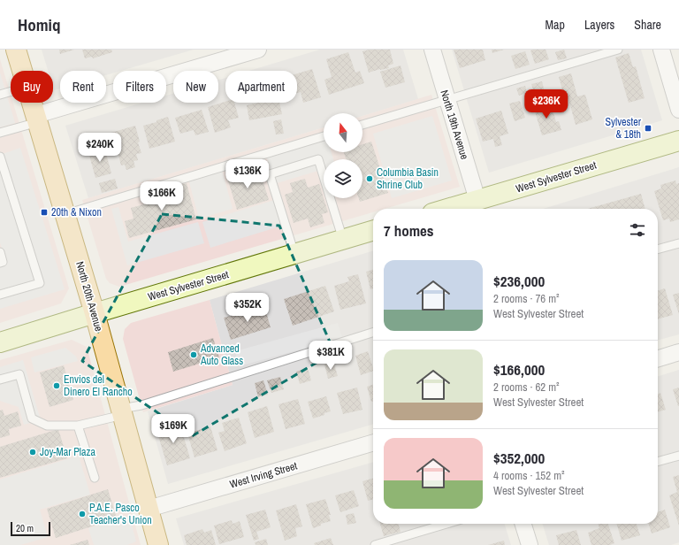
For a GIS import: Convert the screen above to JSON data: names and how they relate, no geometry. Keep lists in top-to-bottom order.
{
  "streets": {
    "main road": ["North 20th Avenue"],
    "street": ["North 19th Avenue", "West Sylvester Street", "West Irving Street"]
  },
  "crossings": [
    ["North 19th Avenue", "West Sylvester Street"],
    ["West Sylvester Street", "North 20th Avenue"],
    ["North 20th Avenue", "West Irving Street"]
  ],
  "places": {
    "transit": ["Sylvester & 18th", "20th & Nixon"],
    "other": [
      "Columbia Basin Shrine Club",
      "Advanced Auto Glass",
      "Envios del Dinero El Rancho",
      "Joy-Mar Plaza",
      "P.A.E. Pasco Teacher's Union"
    ]
  },
  "scale_bar": "20 m",
  "north": "top",
  "page": {
    "header": "Homiq",
    "nav": ["Map", "Layers", "Share"],
    "chip": [
      "Buy",
      "Rent",
      "Filters",
      "New",
      "Apartment"
    ],
    "price": [
      "$236K",
      "$240K",
      "$136K",
      "$166K",
      "$352K",
      "$381K",
      "$169K"
    ],
    "heading": "7 homes",
    "list": [
      {
        "name": "$236,000",
        "note": "2 rooms · 76 m² · West Sylvester Street"
      },
      {
        "name": "$166,000",
        "note": "2 rooms · 62 m² · West Sylvester Street"
      },
      {
        "name": "$352,000",
        "note": "4 rooms · 152 m² · West Sylvester Street"
      }
    ],
    "scale": "20 m"
  }
}
